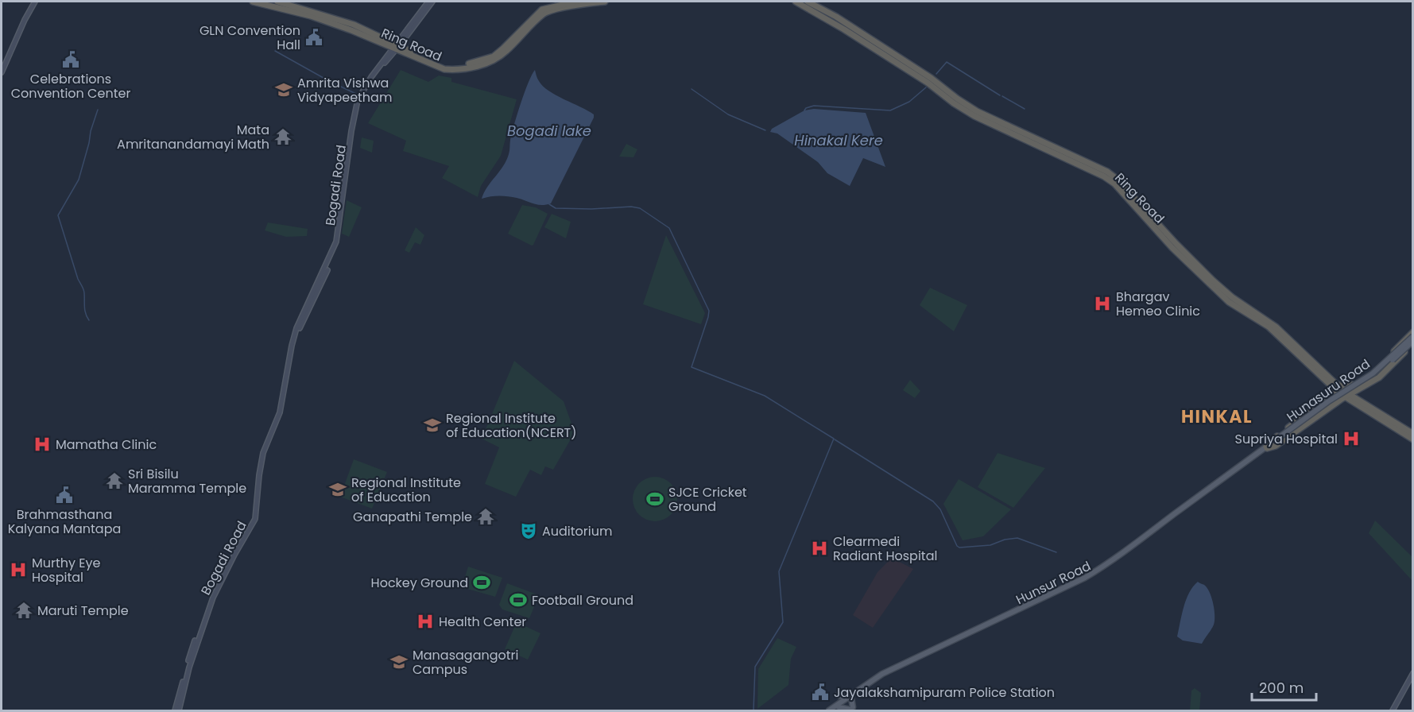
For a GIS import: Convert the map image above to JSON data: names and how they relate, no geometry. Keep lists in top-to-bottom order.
{
  "streets": {
    "highway": ["Ring Road"],
    "main road": ["Bogadi Road", "Hunasuru Road"]
  },
  "crossings": [
    ["Ring Road", "Bogadi Road"]
  ],
  "districts": ["HINKAL"],
  "water": ["Bogadi lake", "Hinakal Kere"],
  "places": {
    "public building": [
      "GLN Convention Hall",
      "Celebrations Convention Center",
      "Brahmasthana Kalyana Mantapa",
      "Jayalakshamipuram Police Station"
    ],
    "school or university": [
      "Amrita Vishwa Vidyapeetham",
      "Regional Institute of Education(NCERT)",
      "Regional Institute of Education",
      "Manasagangotri Campus"
    ],
    "temple": [
      "Mata Amritanandamayi Math",
      "Sri Bisilu Maramma Temple",
      "Ganapathi Temple",
      "Maruti Temple"
    ],
    "hospital": [
      "Bhargav Hemeo Clinic",
      "Supriya Hospital",
      "Mamatha Clinic",
      "Clearmedi Radiant Hospital",
      "Murthy Eye Hospital",
      "Health Center"
    ],
    "sports": ["SJCE Cricket Ground", "Hockey Ground", "Football Ground"],
    "theatre": ["Auditorium"]
  },
  "scale_bar": "200 m"
}
